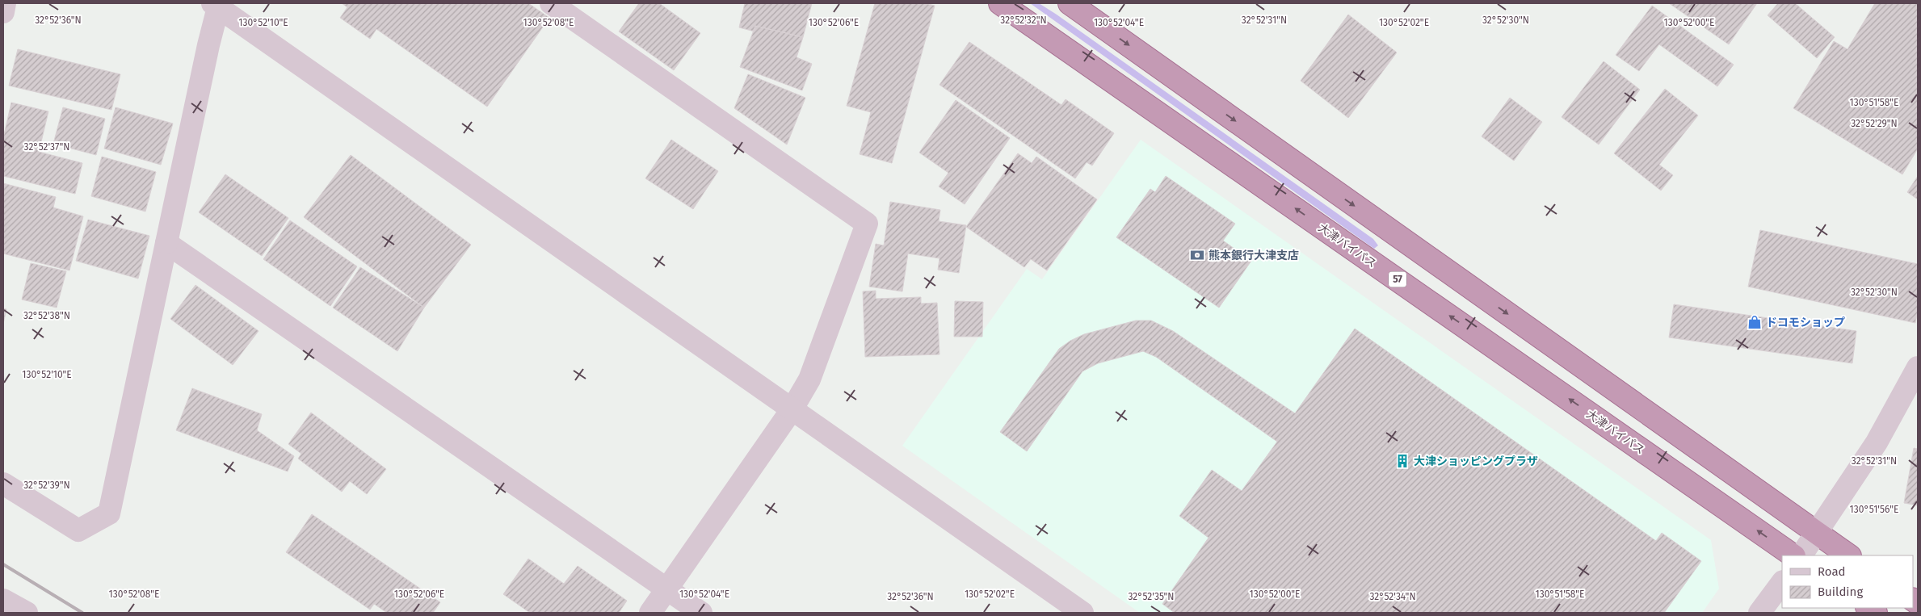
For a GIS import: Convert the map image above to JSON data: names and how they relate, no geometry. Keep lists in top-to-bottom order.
{
  "streets": {
    "highway": ["大津バイパス", "57"]
  },
  "places": {
    "bank": ["熊本銀行大津支店"],
    "shop": ["ドコモショップ"],
    "building": ["大津ショッピングプラザ"]
  },
  "legend": ["Road", "Building"],
  "coordinates": [
    "32°52'36\"N",
    "32°52'32\"N",
    "32°52'31\"N",
    "32°52'30\"N",
    "130°52'10\"E",
    "130°52'08\"E",
    "130°52'06\"E",
    "130°52'04\"E",
    "130°52'02\"E",
    "130°52'00\"E",
    "130°51'58\"E",
    "32°52'29\"N",
    "32°52'37\"N",
    "32°52'38\"N",
    "32°52'39\"N",
    "130°51'56\"E",
    "32°52'35\"N",
    "32°52'34\"N"
  ]
}
